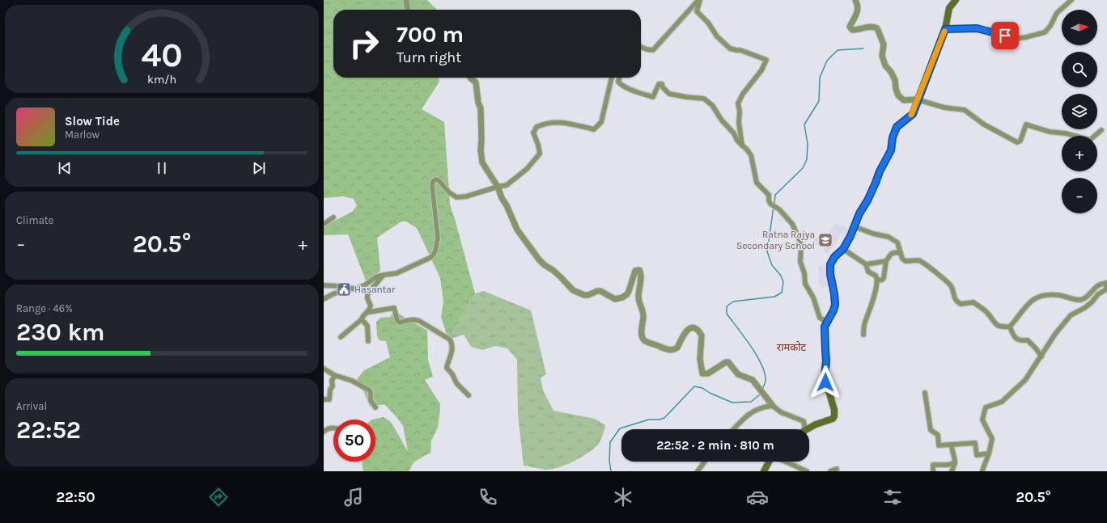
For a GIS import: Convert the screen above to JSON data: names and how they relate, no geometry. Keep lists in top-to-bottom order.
{
  "districts": ["रामकोट"],
  "places": {
    "school or university": ["Ratna Rajya Secondary School"],
    "public building": ["Hasantar"]
  },
  "north": "right",
  "page": {
    "map_buttons": ["+", "−"],
    "turn": ["700 m", "Turn right"],
    "song": ["Slow Tide", "Marlow"],
    "tile": [
      "Climate",
      ["Range · 46%", "230 km"],
      ["Arrival", "22:52"]
    ],
    "heat": ["−", "20.5°", "+"],
    "limit": "50",
    "trip": "22:52 · 2 min · 810 m",
    "tabs": ["22:50", "20.5°"],
    "gauge": ["40", "km/h"]
  }
}
